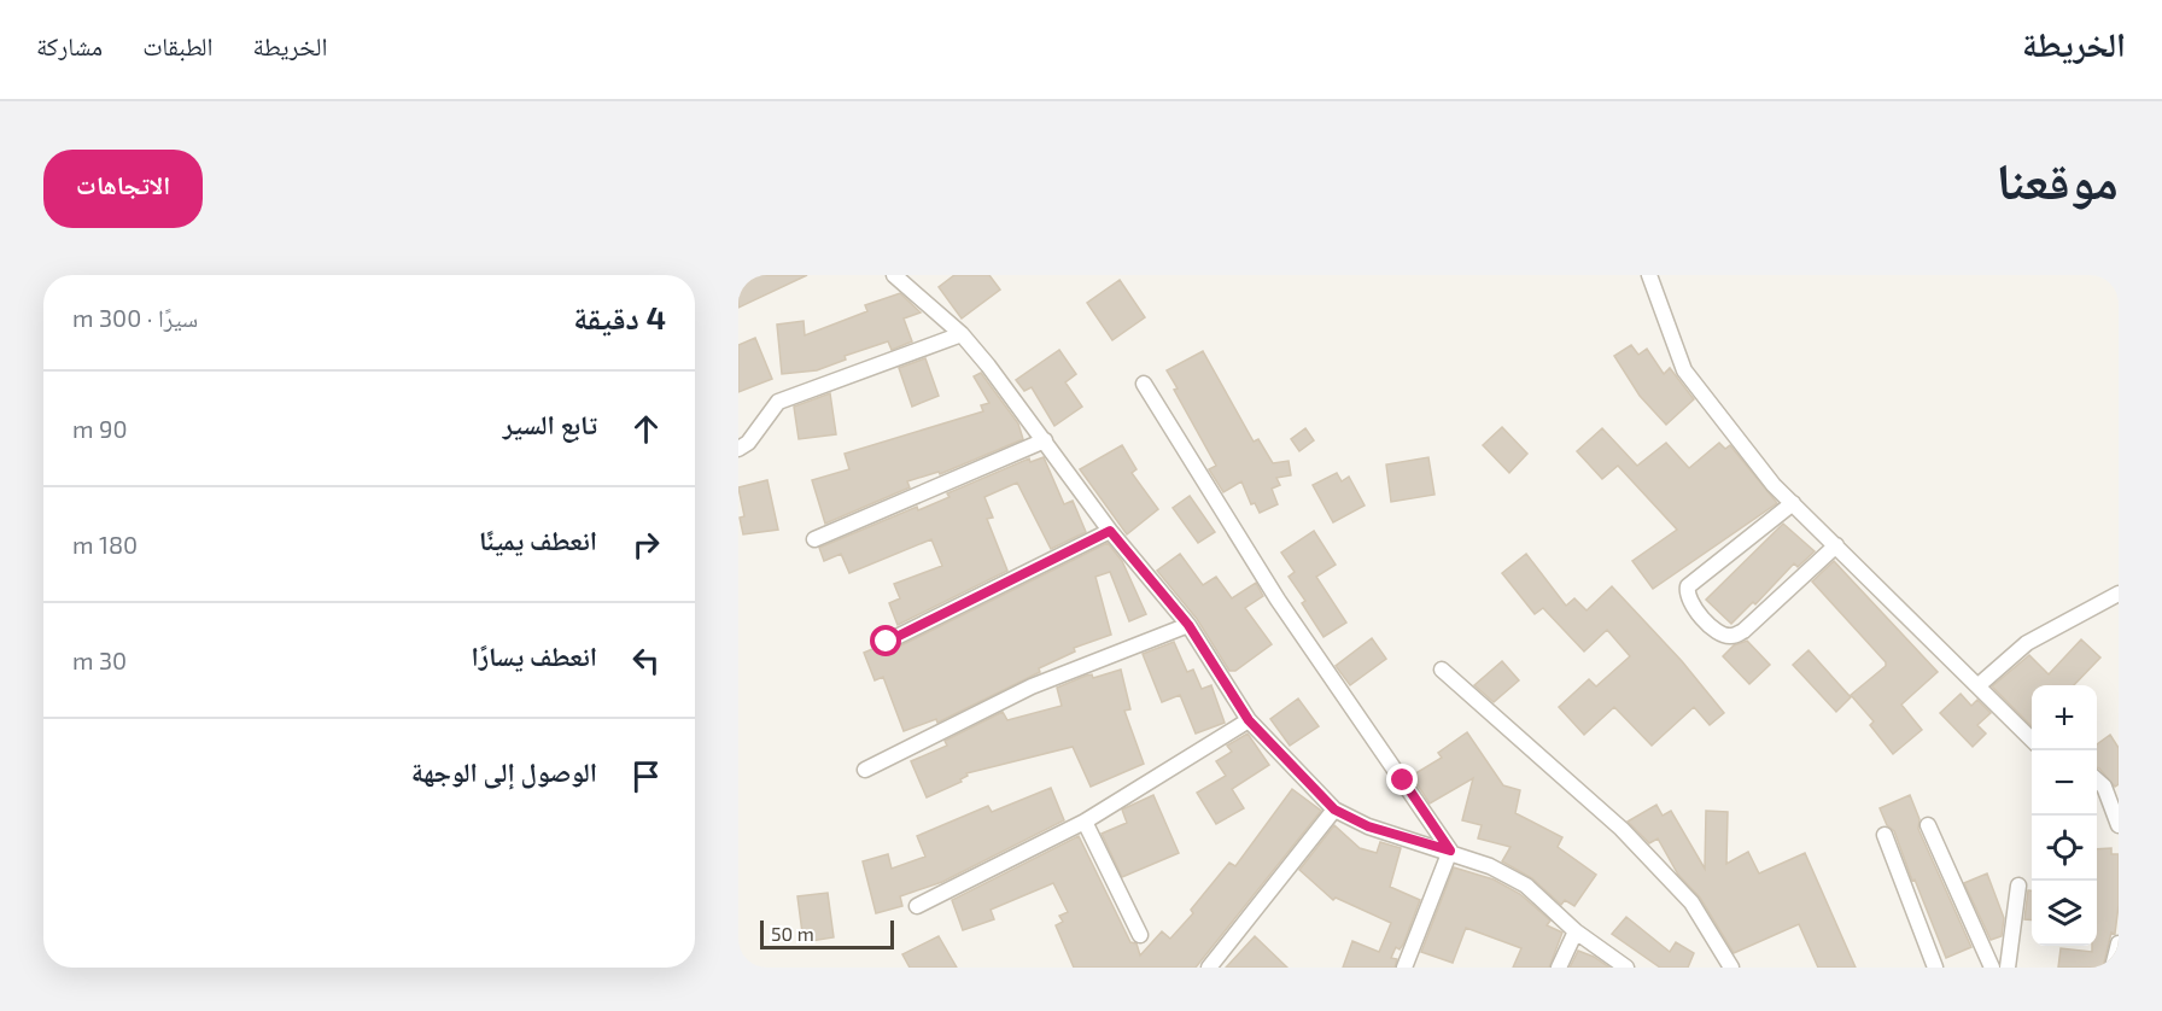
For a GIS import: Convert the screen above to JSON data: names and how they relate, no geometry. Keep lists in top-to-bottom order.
{
  "scale_bar": "50 m",
  "page": {
    "header": "الخريطة",
    "nav": ["الخريطة", "الطبقات", "مشاركة"],
    "title": "موقعنا",
    "buttons": "الاتجاهات",
    "heading": ["4 دقيقة", "سيرًا · 300 m"],
    "list": [
      ["تابع السير", "90 m"],
      ["انعطف يمينًا", "180 m"],
      ["انعطف يسارًا", "30 m"],
      "الوصول إلى الوجهة"
    ],
    "map_buttons": ["+", "−"],
    "scale": "50 m"
  }
}
